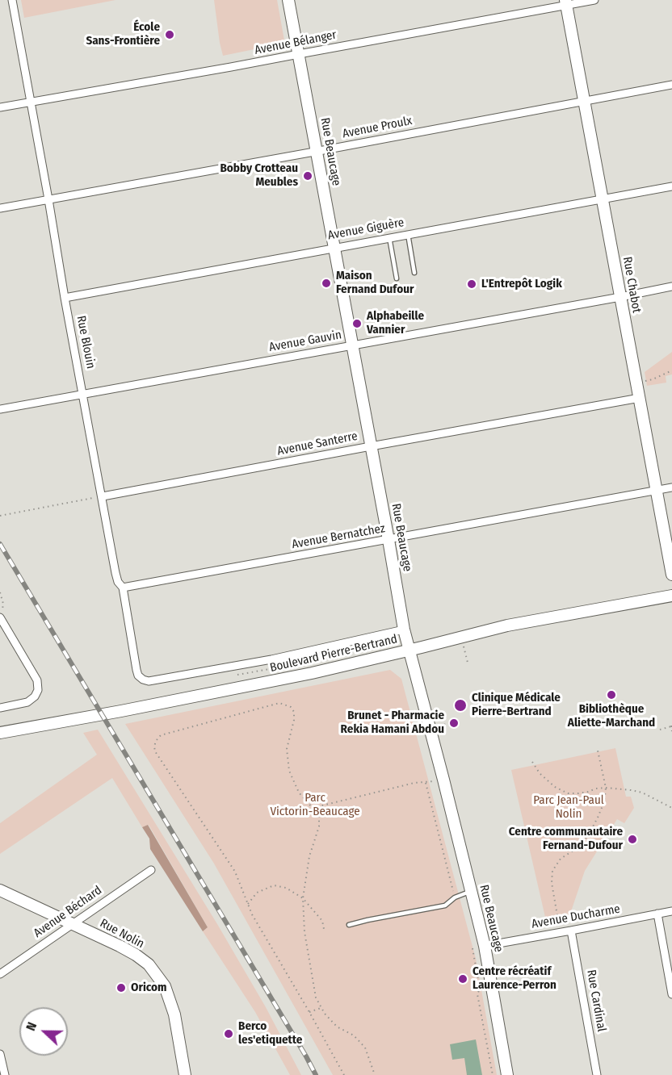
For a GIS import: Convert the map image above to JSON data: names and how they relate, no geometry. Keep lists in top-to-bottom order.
{
  "streets": {
    "street": [
      "Avenue Bélanger",
      "Avenue Proulx",
      "Rue Beaucage",
      "Avenue Giguère",
      "Rue Chabot",
      "Avenue Gauvin",
      "Rue Blouin",
      "Avenue Santerre",
      "Avenue Bernatchez",
      "Boulevard Pierre-Bertrand",
      "Avenue Béchard",
      "Avenue Ducharme",
      "Rue Nolin",
      "Rue Cardinal"
    ]
  },
  "crossings": [
    ["Avenue Bélanger", "Rue Beaucage"],
    ["Avenue Bélanger", "Rue Chabot"],
    ["Avenue Bélanger", "Rue Blouin"],
    ["Avenue Proulx", "Rue Beaucage"],
    ["Avenue Proulx", "Rue Chabot"],
    ["Avenue Proulx", "Rue Blouin"],
    ["Rue Beaucage", "Avenue Giguère"],
    ["Rue Beaucage", "Avenue Gauvin"],
    ["Rue Beaucage", "Avenue Santerre"],
    ["Rue Beaucage", "Avenue Bernatchez"],
    ["Rue Beaucage", "Boulevard Pierre-Bertrand"],
    ["Rue Beaucage", "Avenue Ducharme"],
    ["Avenue Giguère", "Rue Chabot"],
    ["Avenue Giguère", "Rue Blouin"],
    ["Rue Chabot", "Avenue Gauvin"],
    ["Rue Chabot", "Avenue Santerre"],
    ["Rue Chabot", "Avenue Bernatchez"],
    ["Avenue Gauvin", "Rue Blouin"],
    ["Rue Blouin", "Avenue Santerre"],
    ["Rue Blouin", "Avenue Bernatchez"],
    ["Rue Blouin", "Boulevard Pierre-Bertrand"],
    ["Avenue Béchard", "Rue Nolin"],
    ["Avenue Ducharme", "Rue Cardinal"]
  ],
  "parks": ["Parc Victorin-Beaucage", "Parc Jean-Paul Nolin"],
  "places": [
    "École Sans-Frontière",
    "Bobby Crotteau Meubles",
    "Maison Fernand Dufour",
    "L'Entrepôt Logik",
    "Alphabeille Vannier",
    "Bibliothèque Aliette-Marchand",
    "Clinique Médicale Pierre-Bertrand",
    "Brunet - Pharmacie Rekia Hamani Abdou",
    "Centre communautaire Fernand-Dufour",
    "Centre récréatif Laurence-Perron",
    "Oricom",
    "Berco les'etiquette"
  ],
  "north": "left"
}
